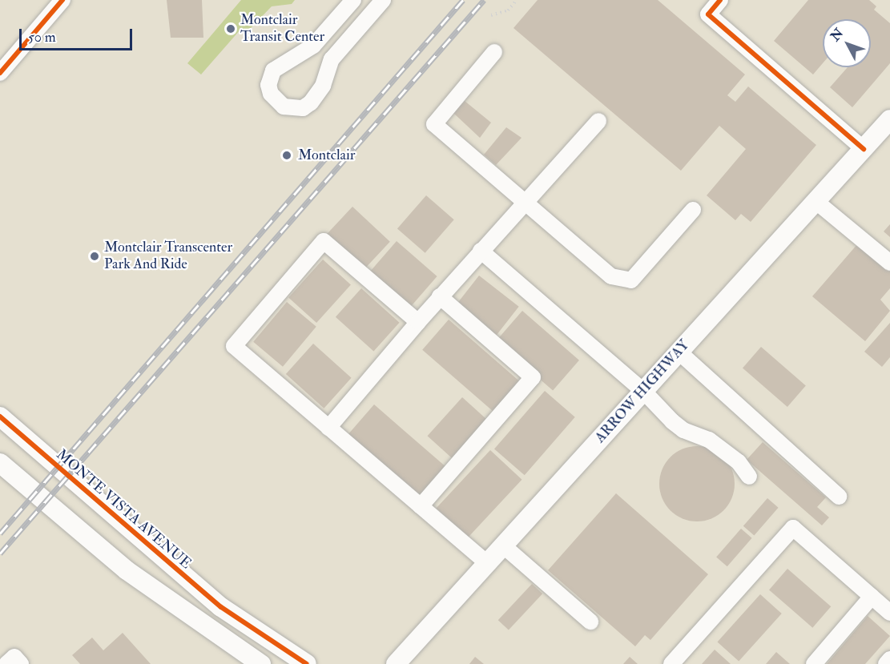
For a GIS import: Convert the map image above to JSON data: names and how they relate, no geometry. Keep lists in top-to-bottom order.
{
  "streets": {
    "main road": ["ARROW HIGHWAY", "MONTE VISTA AVENUE"]
  },
  "places": ["Montclair Transit Center", "Montclair", "Montclair Transcenter Park And Ride"],
  "scale_bar": "50 m",
  "north": "top left"
}
